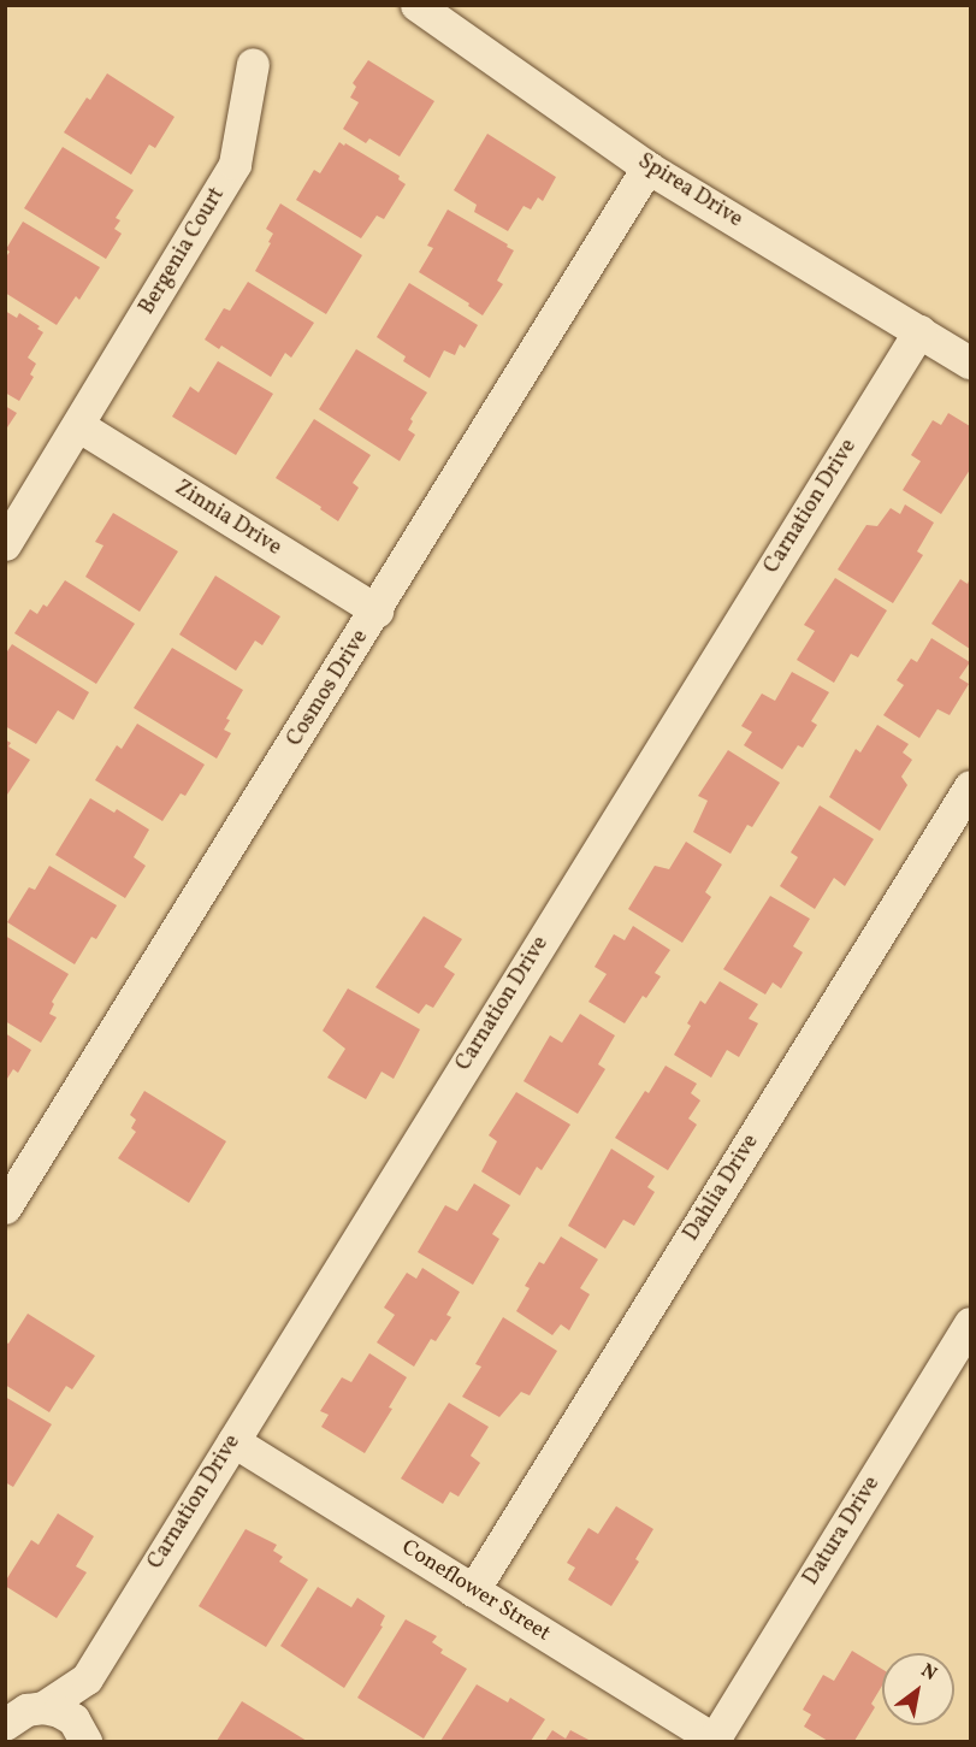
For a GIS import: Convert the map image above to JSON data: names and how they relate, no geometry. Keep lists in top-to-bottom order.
{
  "streets": {
    "street": [
      "Spirea Drive",
      "Bergenia Court",
      "Carnation Drive",
      "Zinnia Drive",
      "Cosmos Drive",
      "Dahlia Drive",
      "Datura Drive",
      "Coneflower Street"
    ]
  },
  "crossings": [
    ["Spirea Drive", "Carnation Drive"],
    ["Spirea Drive", "Cosmos Drive"],
    ["Bergenia Court", "Zinnia Drive"],
    ["Carnation Drive", "Coneflower Street"],
    ["Zinnia Drive", "Cosmos Drive"],
    ["Dahlia Drive", "Coneflower Street"],
    ["Datura Drive", "Coneflower Street"]
  ],
  "north": "top right"
}
